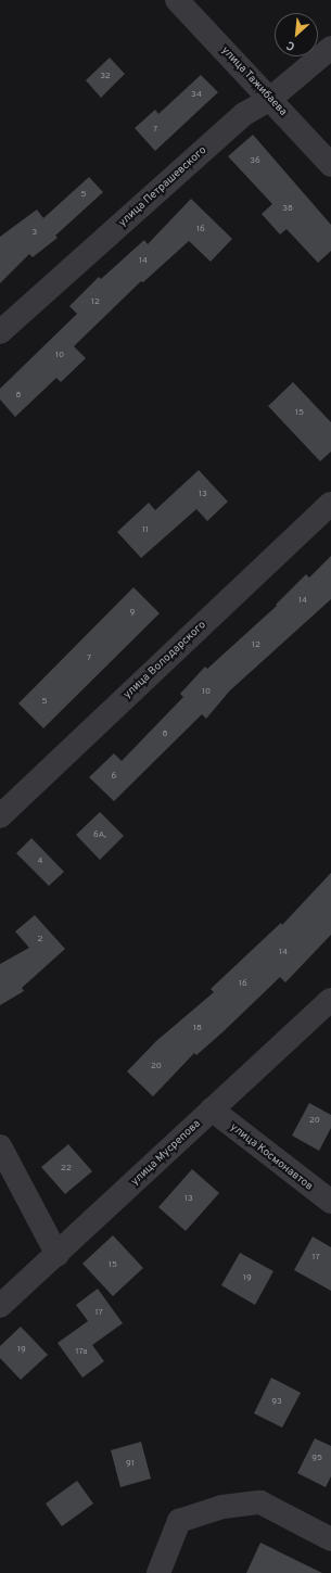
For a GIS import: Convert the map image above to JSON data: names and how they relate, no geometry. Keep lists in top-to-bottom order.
{
  "streets": {
    "street": [
      "улица Тажибаева",
      "улица Петрашевского",
      "улица Володарского",
      "улица Мусрепова",
      "улица Космонавтов"
    ]
  },
  "crossings": [
    ["улица Тажибаева", "улица Петрашевского"],
    ["улица Мусрепова", "улица Космонавтов"]
  ],
  "house_numbers": [
    "32",
    "34",
    "7",
    "36",
    "5",
    "38",
    "16",
    "3",
    "14",
    "12",
    "10",
    "8",
    "15",
    "13",
    "11",
    "14",
    "9",
    "12",
    "7",
    "10",
    "5",
    "8",
    "6",
    "6А,",
    "4",
    "2",
    "14",
    "16",
    "18",
    "20",
    "20",
    "22",
    "13",
    "17",
    "15",
    "19",
    "17",
    "19",
    "17а",
    "93",
    "95",
    "91"
  ],
  "north": "bottom left"
}
